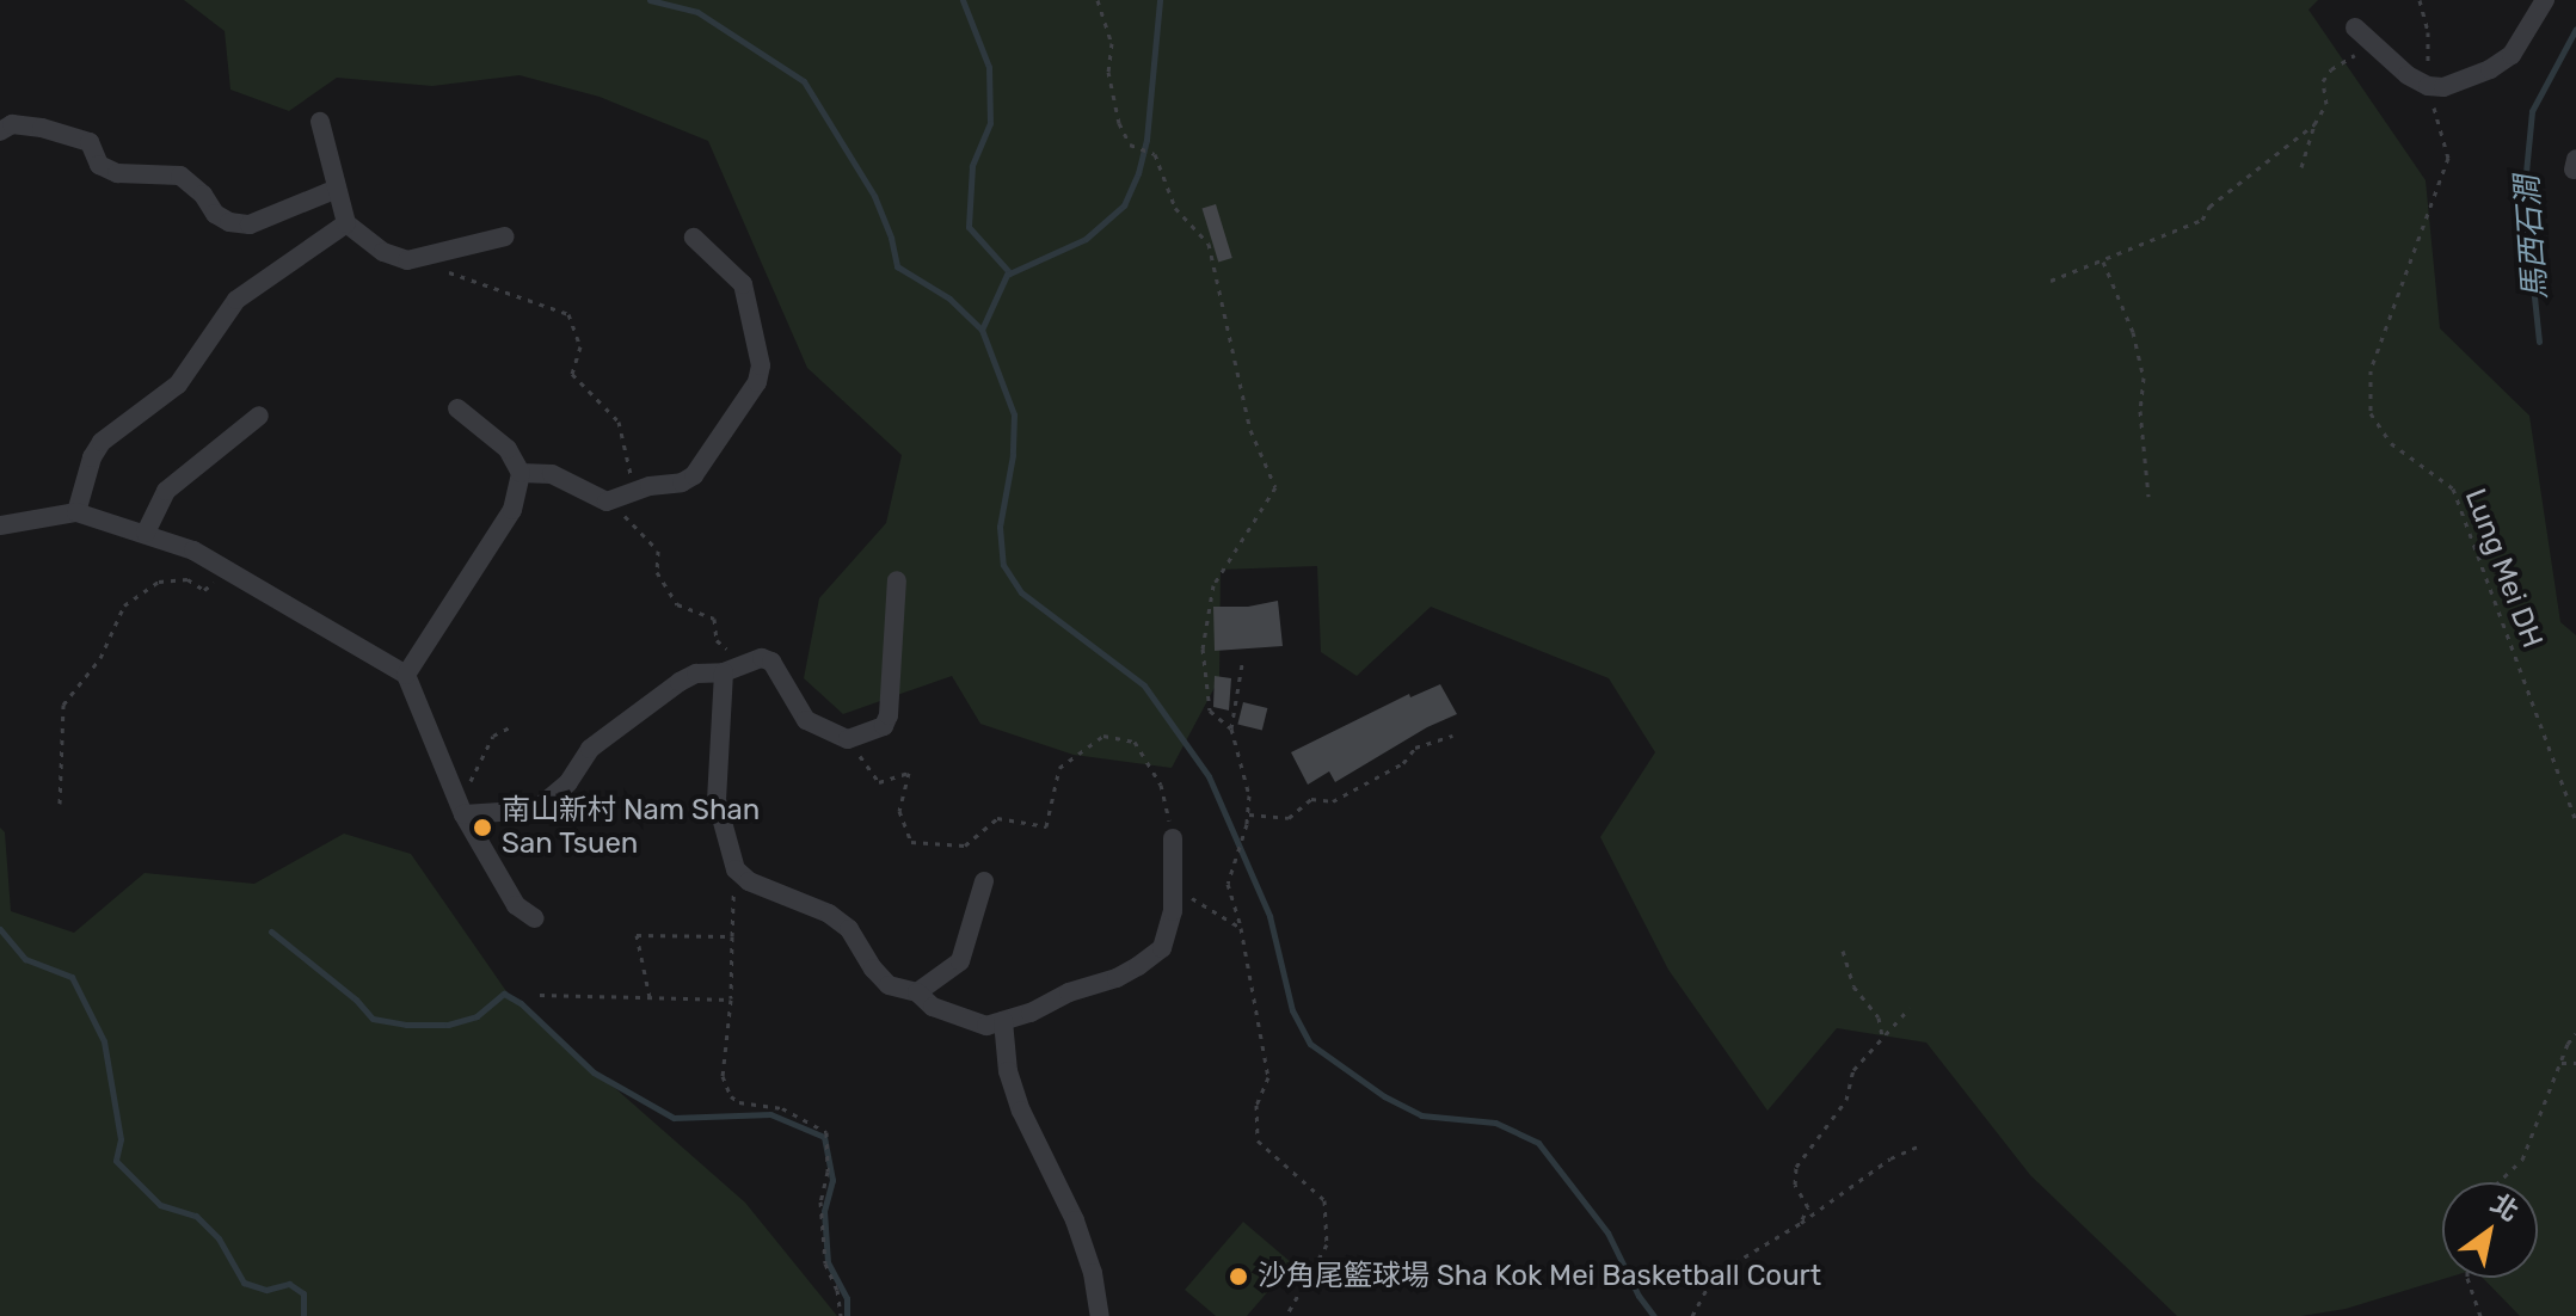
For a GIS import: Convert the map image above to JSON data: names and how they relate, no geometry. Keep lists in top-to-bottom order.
{
  "streets": {
    "path": ["Lung Mei DH"]
  },
  "water": ["馬西石澗"],
  "places": ["南山新村 Nam Shan San Tsuen", "沙角尾籃球場 Sha Kok Mei Basketball Court"],
  "north": "top right"
}
